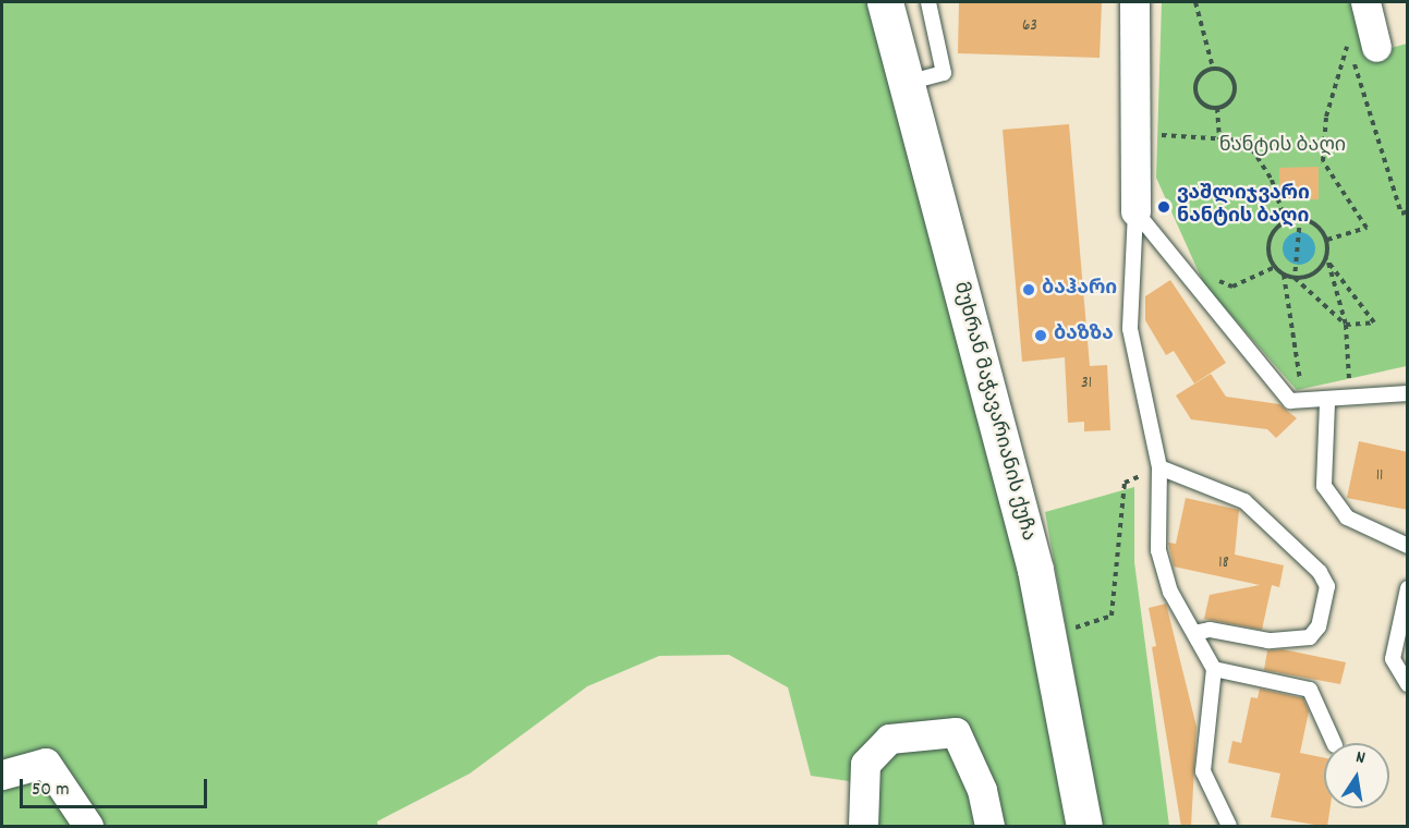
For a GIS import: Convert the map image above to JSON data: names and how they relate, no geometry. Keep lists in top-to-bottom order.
{
  "streets": {
    "main road": ["მუხრან მაჭავარიანის ქუჩა"]
  },
  "parks": ["ნანტის ბაღი"],
  "places": ["ვაშლიჯვარი ნანტის ბაღი", "ბაჰარი", "ბაზზა"],
  "house_numbers": [
    "63",
    "31",
    "11",
    "18"
  ],
  "scale_bar": "50 m",
  "north": "top"
}
